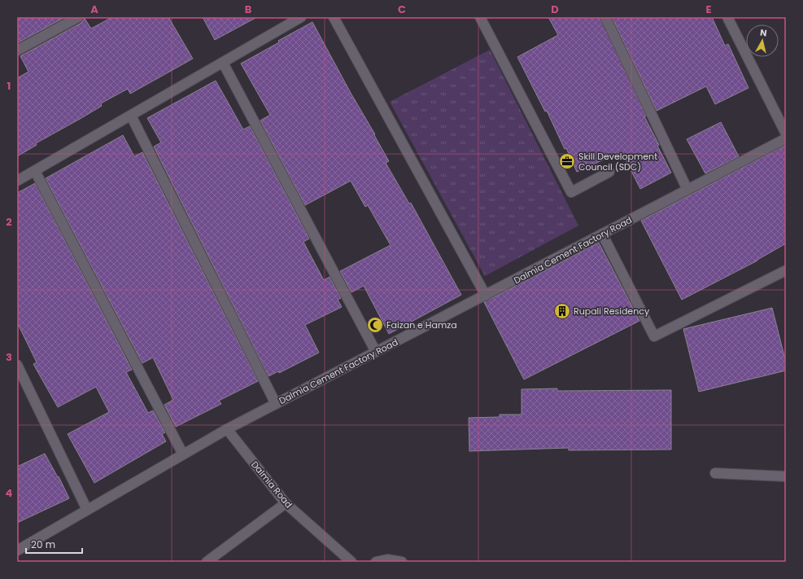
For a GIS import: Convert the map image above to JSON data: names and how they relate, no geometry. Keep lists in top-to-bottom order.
{
  "streets": {
    "street": ["Dalmia Cement Factory Road", "Dalmia Road"]
  },
  "crossings": [
    ["Dalmia Cement Factory Road", "Dalmia Road"]
  ],
  "places": {
    "office": ["Skill Development Council (SDC)"],
    "building": ["Rupali Residency"],
    "mosque": ["Faizan e Hamza"]
  },
  "scale_bar": "20 m",
  "north": "top",
  "grid": {
    "columns": [
      "A",
      "B",
      "C",
      "D",
      "E"
    ],
    "rows": [
      "1",
      "2",
      "3",
      "4"
    ]
  }
}
